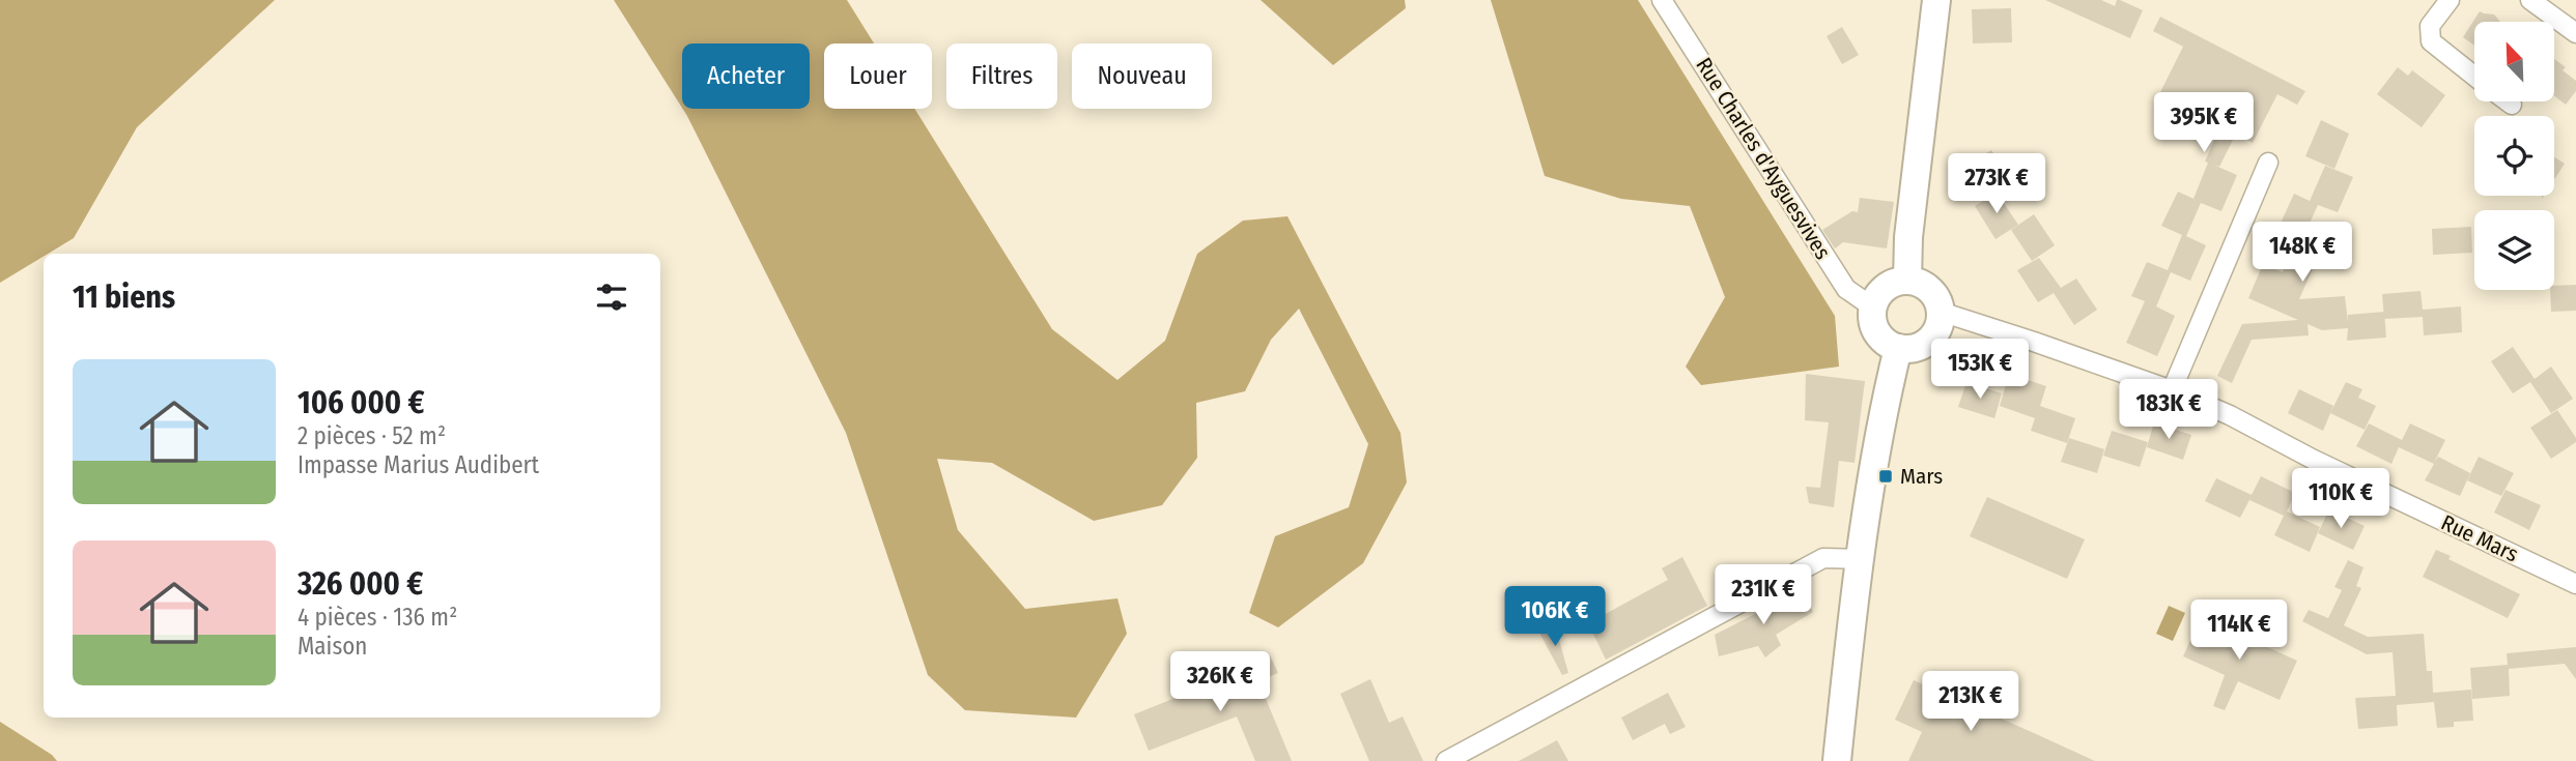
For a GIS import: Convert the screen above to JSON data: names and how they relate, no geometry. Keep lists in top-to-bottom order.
{
  "streets": {
    "street": ["Rue Charles d'Ayguesvives", "Rue Mars"]
  },
  "crossings": [
    ["Rue Charles d'Ayguesvives", "Rue Mars"]
  ],
  "places": {
    "transit": ["Mars"]
  },
  "north": "top left",
  "page": {
    "chip": [
      "Acheter",
      "Louer",
      "Filtres",
      "Nouveau"
    ],
    "price": [
      "395K €",
      "273K €",
      "148K €",
      "153K €",
      "183K €",
      "110K €",
      "231K €",
      "106K €",
      "114K €",
      "326K €",
      "213K €"
    ],
    "heading": "11 biens",
    "list": [
      {
        "name": "106 000 €",
        "note": "2 pièces · 52 m² · Impasse Marius Audibert"
      },
      {
        "name": "326 000 €",
        "note": "4 pièces · 136 m² · Maison"
      }
    ]
  }
}
